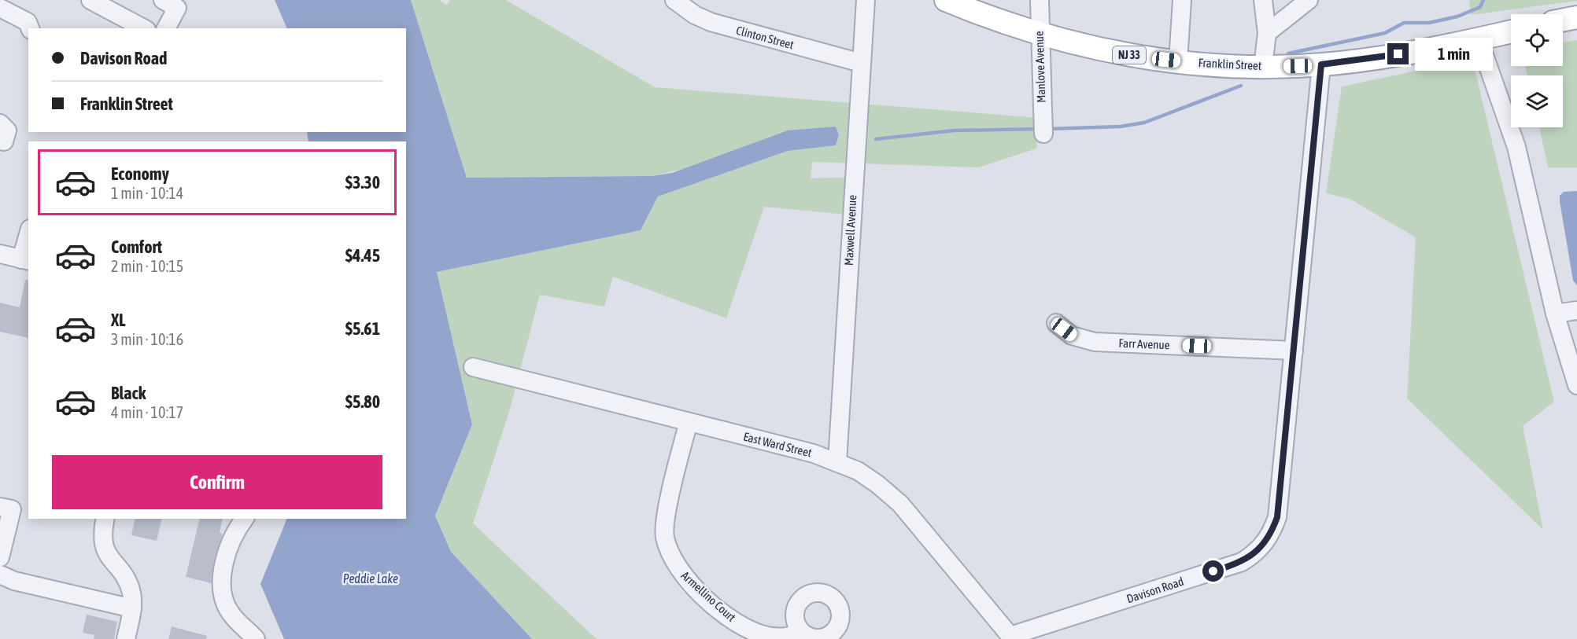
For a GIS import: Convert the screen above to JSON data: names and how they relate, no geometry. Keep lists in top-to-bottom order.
{
  "streets": {
    "main road": ["NJ 33", "Franklin Street"],
    "street": [
      "Clinton Street",
      "Manlove Avenue",
      "Maxwell Avenue",
      "Farr Avenue",
      "East Ward Street",
      "Davison Road",
      "Armellino Court"
    ]
  },
  "crossings": [
    ["Clinton Street", "Maxwell Avenue"],
    ["Franklin Street", "Manlove Avenue"],
    ["Franklin Street", "Davison Road"],
    ["Maxwell Avenue", "East Ward Street"],
    ["Farr Avenue", "Davison Road"],
    ["East Ward Street", "Davison Road"],
    ["East Ward Street", "Armellino Court"]
  ],
  "water": ["Peddie Lake"],
  "page": {
    "banner": ["Davison Road", "Franklin Street"],
    "bubble": "1 min",
    "list": [
      {
        "name": "Economy",
        "note": "1 min · 10:14",
        "value": "$3.30"
      },
      {
        "name": "Comfort",
        "note": "2 min · 10:15",
        "value": "$4.45"
      },
      {
        "name": "XL",
        "note": "3 min · 10:16",
        "value": "$5.61"
      },
      {
        "name": "Black",
        "note": "4 min · 10:17",
        "value": "$5.80"
      }
    ],
    "buttons": "Confirm"
  }
}
